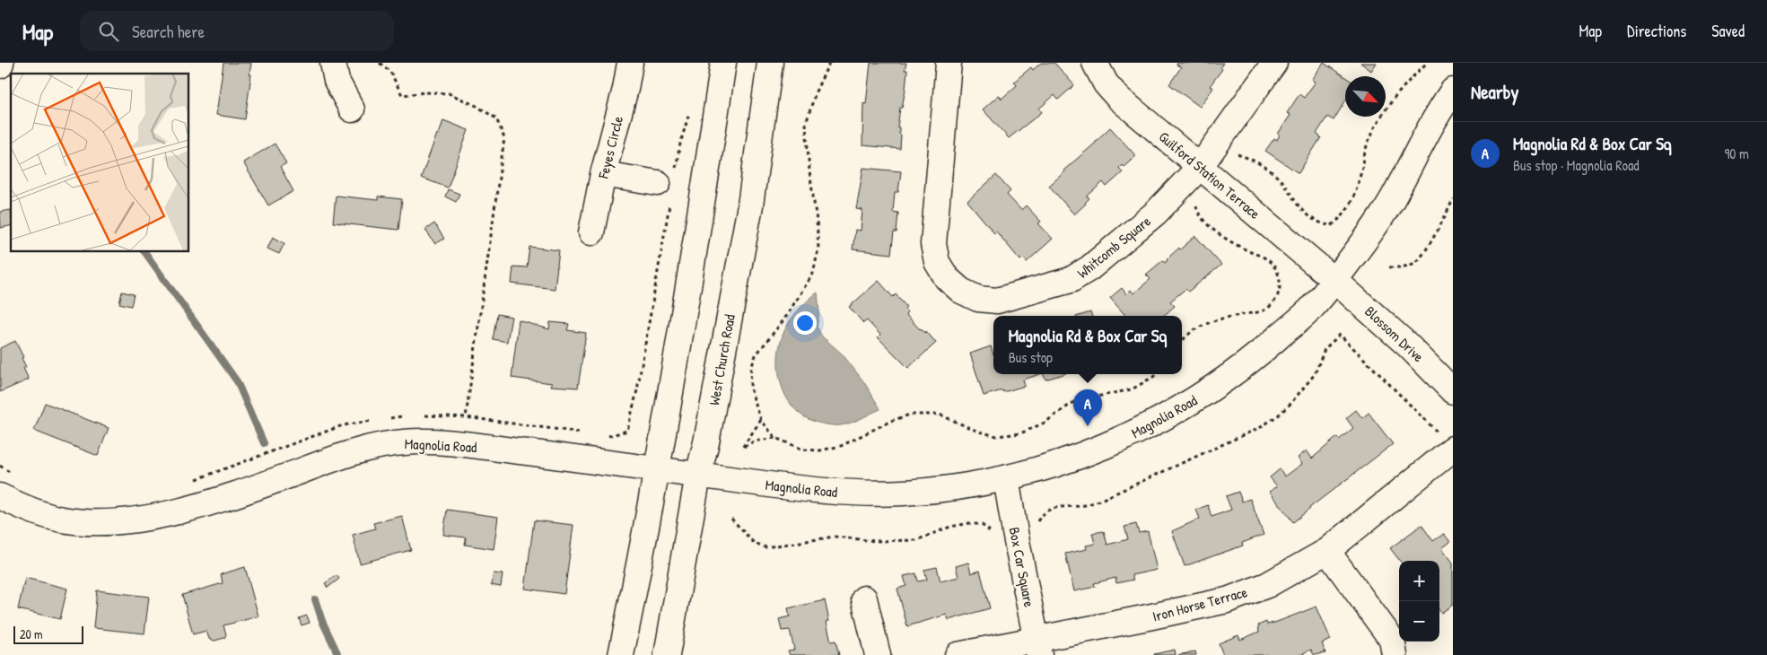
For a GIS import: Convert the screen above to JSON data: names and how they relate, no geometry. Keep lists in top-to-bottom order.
{
  "streets": {
    "street": [
      "Feyes Circle",
      "Guilford Station Terrace",
      "Whitcomb Square",
      "Blossom Drive",
      "West Church Road",
      "Magnolia Road",
      "Box Car Square",
      "Iron Horse Terrace"
    ]
  },
  "crossings": [
    ["Guilford Station Terrace", "Whitcomb Square"],
    ["Guilford Station Terrace", "Blossom Drive"],
    ["Guilford Station Terrace", "Magnolia Road"],
    ["Blossom Drive", "Magnolia Road"],
    ["West Church Road", "Magnolia Road"],
    ["Magnolia Road", "Box Car Square"],
    ["Box Car Square", "Iron Horse Terrace"]
  ],
  "scale_bar": "20 m",
  "north": "bottom right",
  "page": {
    "header": "Map",
    "search": "Search here",
    "nav": ["Map", "Directions", "Saved"],
    "heading": "Nearby",
    "list": [
      {
        "mark": "A",
        "name": "Magnolia Rd & Box Car Sq",
        "note": "Bus stop · Magnolia Road",
        "value": "90 m"
      }
    ],
    "popup": ["Magnolia Rd & Box Car Sq", "Bus stop"],
    "pins": "A",
    "map_buttons": ["+", "−"],
    "scale": "20 m"
  }
}
